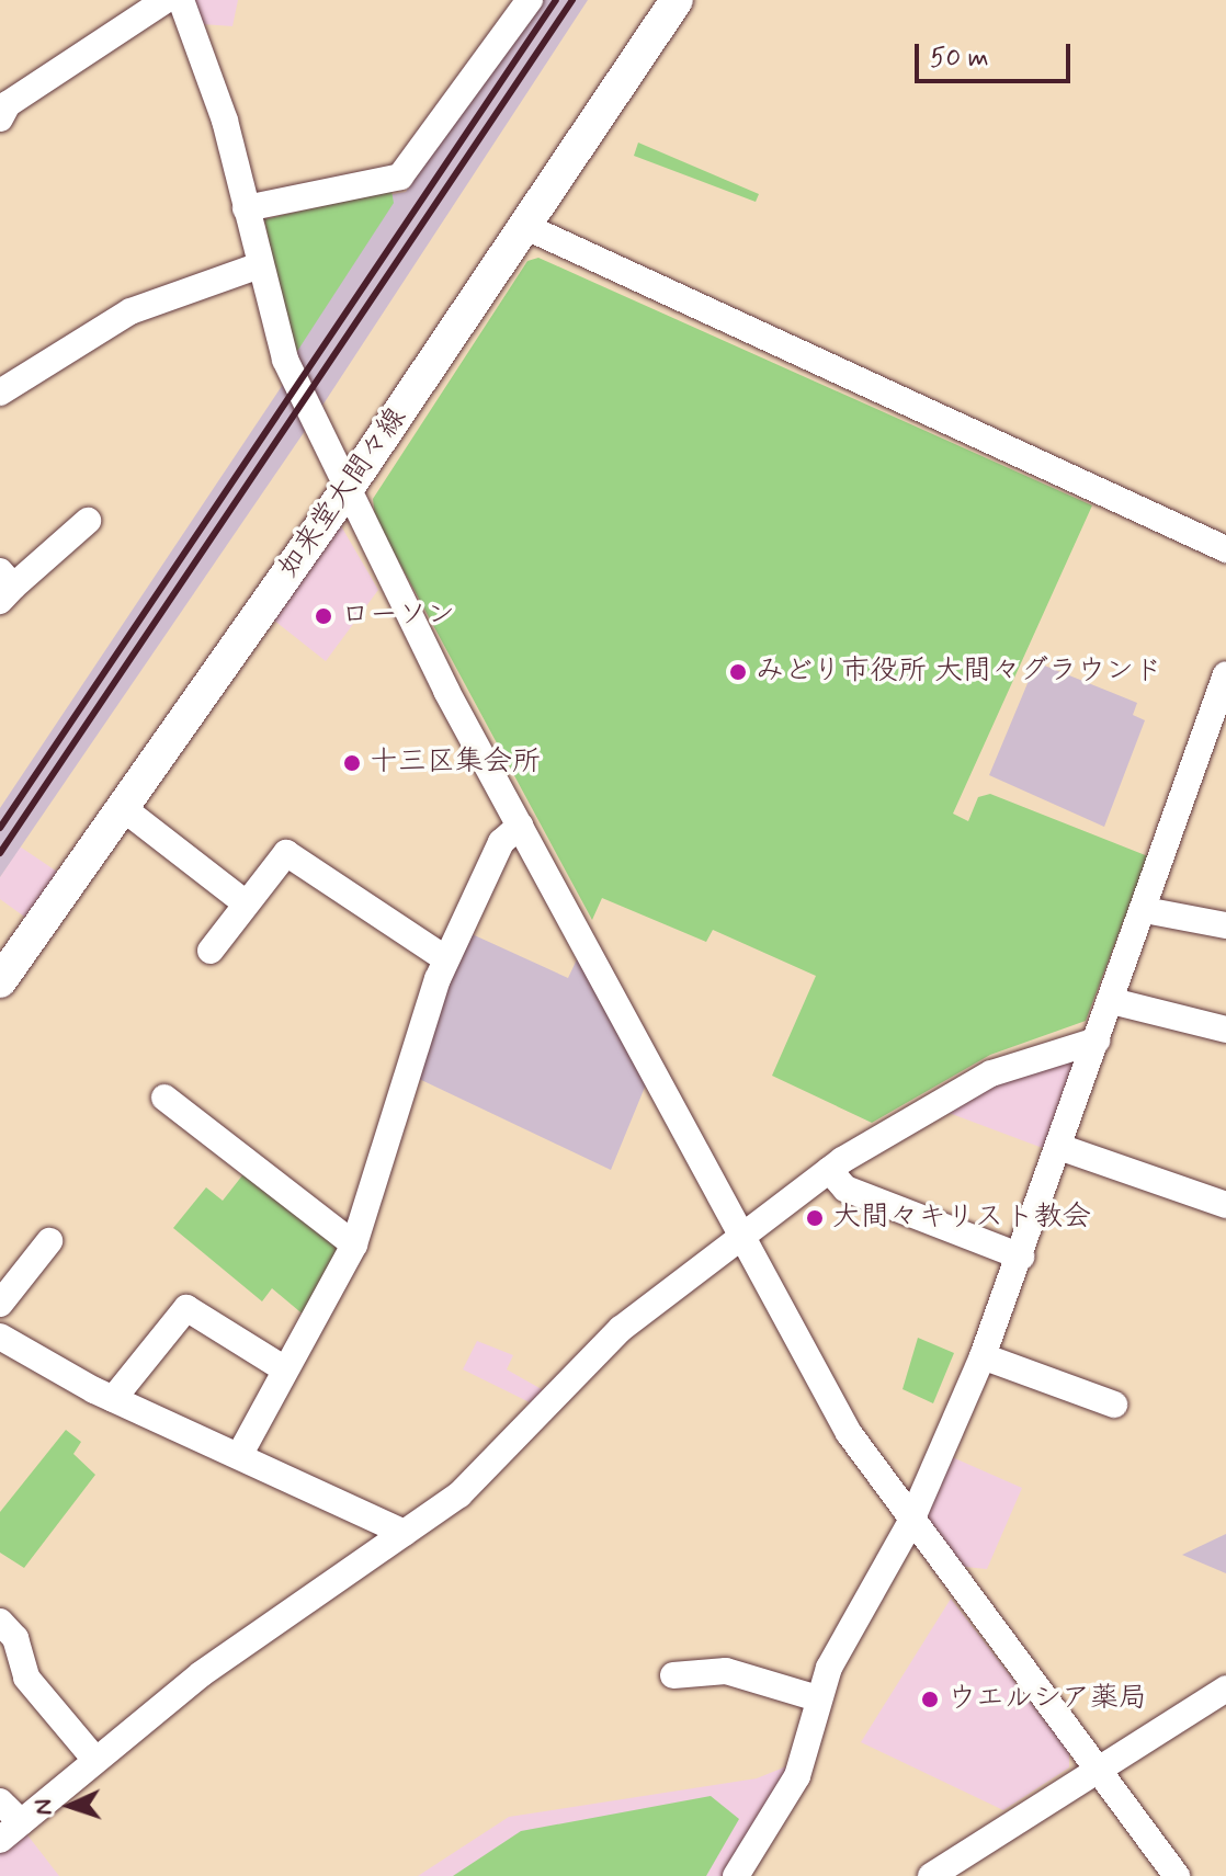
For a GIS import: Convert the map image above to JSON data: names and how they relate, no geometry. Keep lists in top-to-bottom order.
{
  "streets": {
    "main road": ["如来堂大間々線"]
  },
  "places": [
    "ローソン",
    "みどり市役所 大間々グラウンド",
    "十三区集会所",
    "大間々キリスト教会",
    "ウエルシア薬局"
  ],
  "scale_bar": "50 m",
  "north": "left"
}
